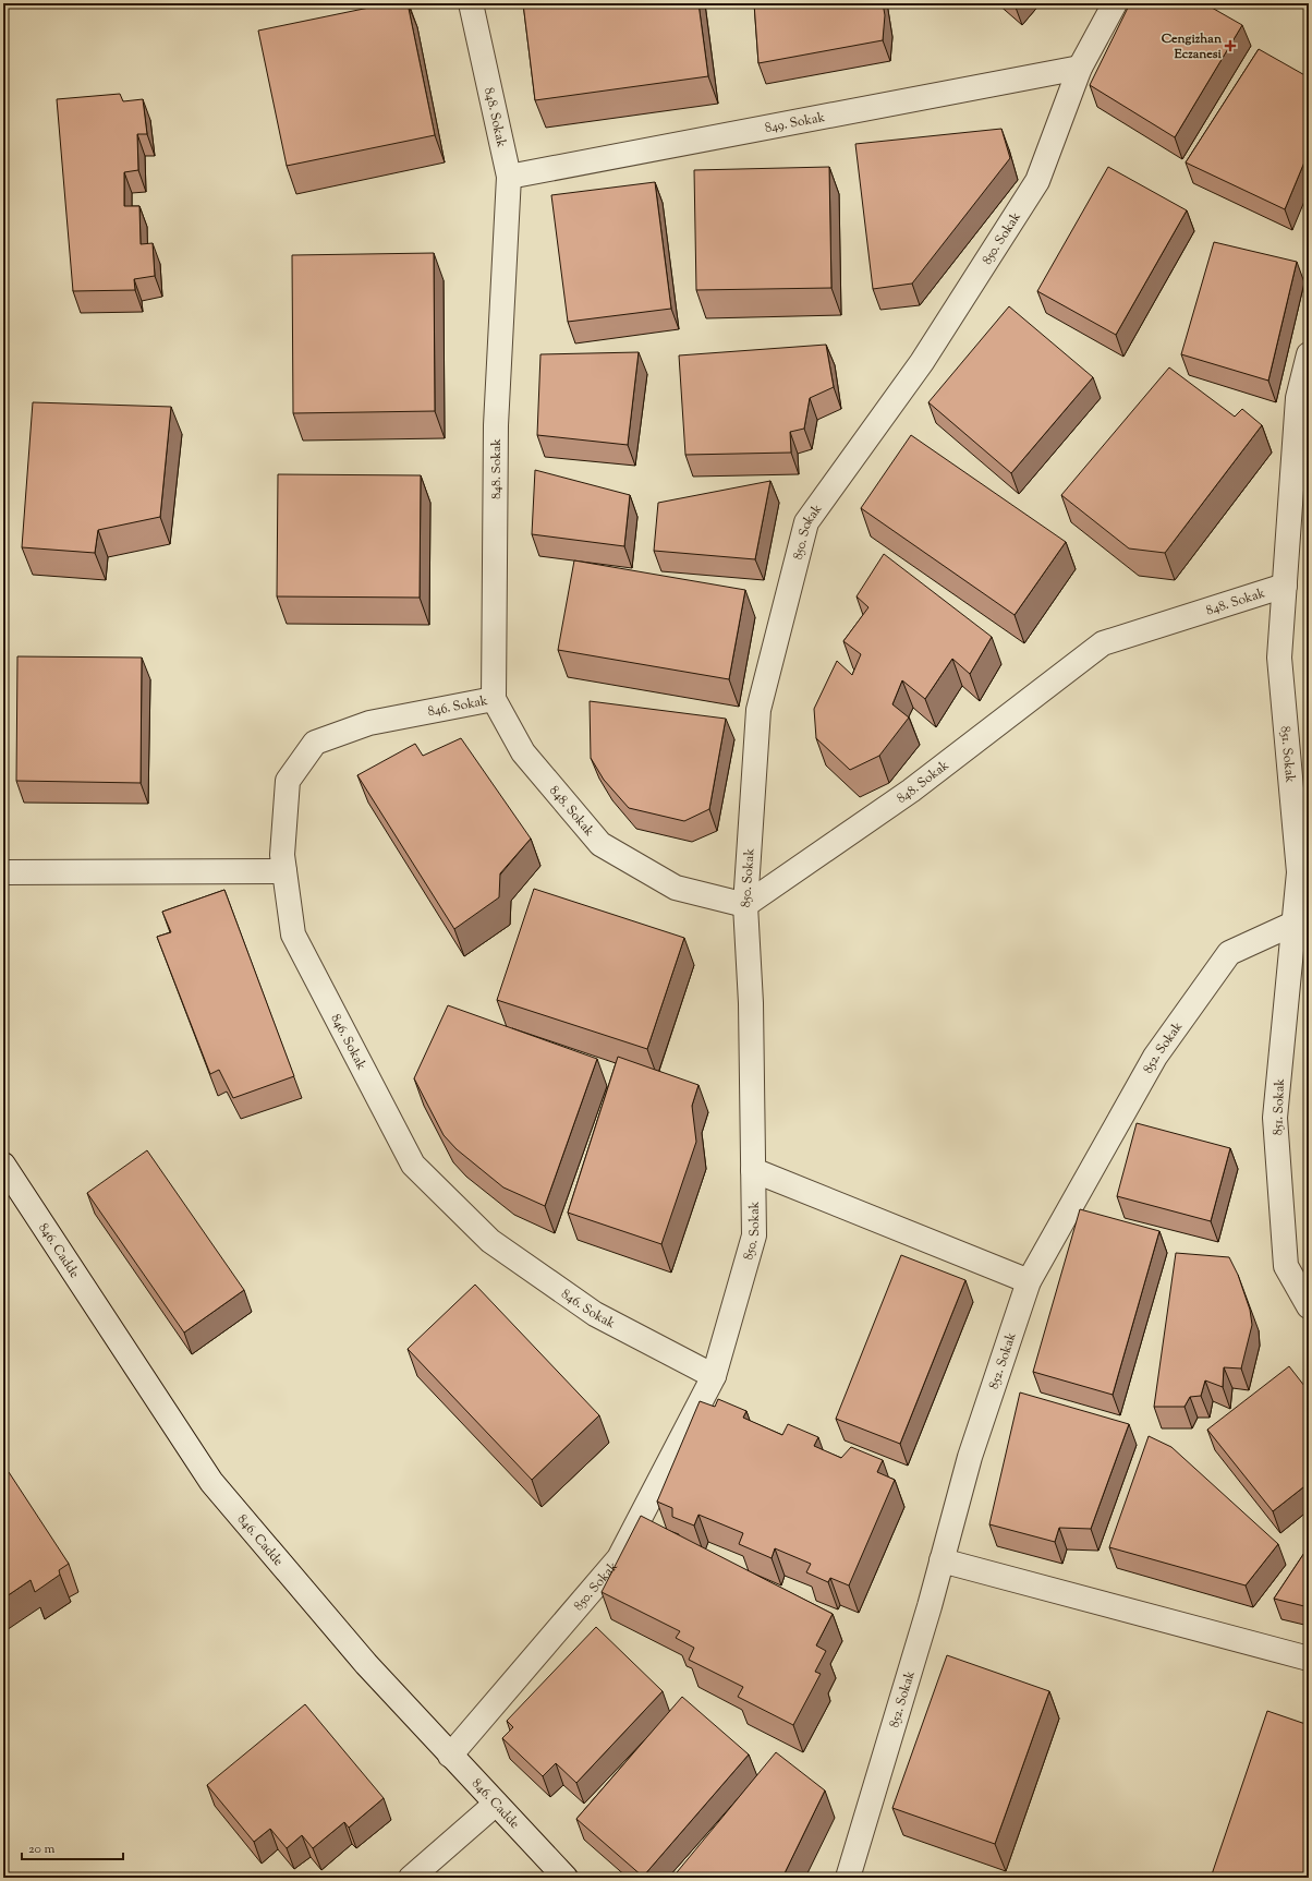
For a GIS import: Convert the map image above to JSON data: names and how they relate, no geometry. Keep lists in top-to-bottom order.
{
  "streets": {
    "street": [
      "848. Sokak",
      "849. Sokak",
      "850. Sokak",
      "846. Sokak",
      "851. Sokak",
      "852. Sokak",
      "846. Cadde"
    ]
  },
  "crossings": [
    ["848. Sokak", "849. Sokak"],
    ["848. Sokak", "850. Sokak"],
    ["848. Sokak", "846. Sokak"],
    ["848. Sokak", "851. Sokak"],
    ["849. Sokak", "850. Sokak"],
    ["850. Sokak", "846. Sokak"],
    ["850. Sokak", "846. Cadde"],
    ["851. Sokak", "852. Sokak"]
  ],
  "places": {
    "health": ["Cengizhan Eczanesi"]
  },
  "scale_bar": "20 m"
}
